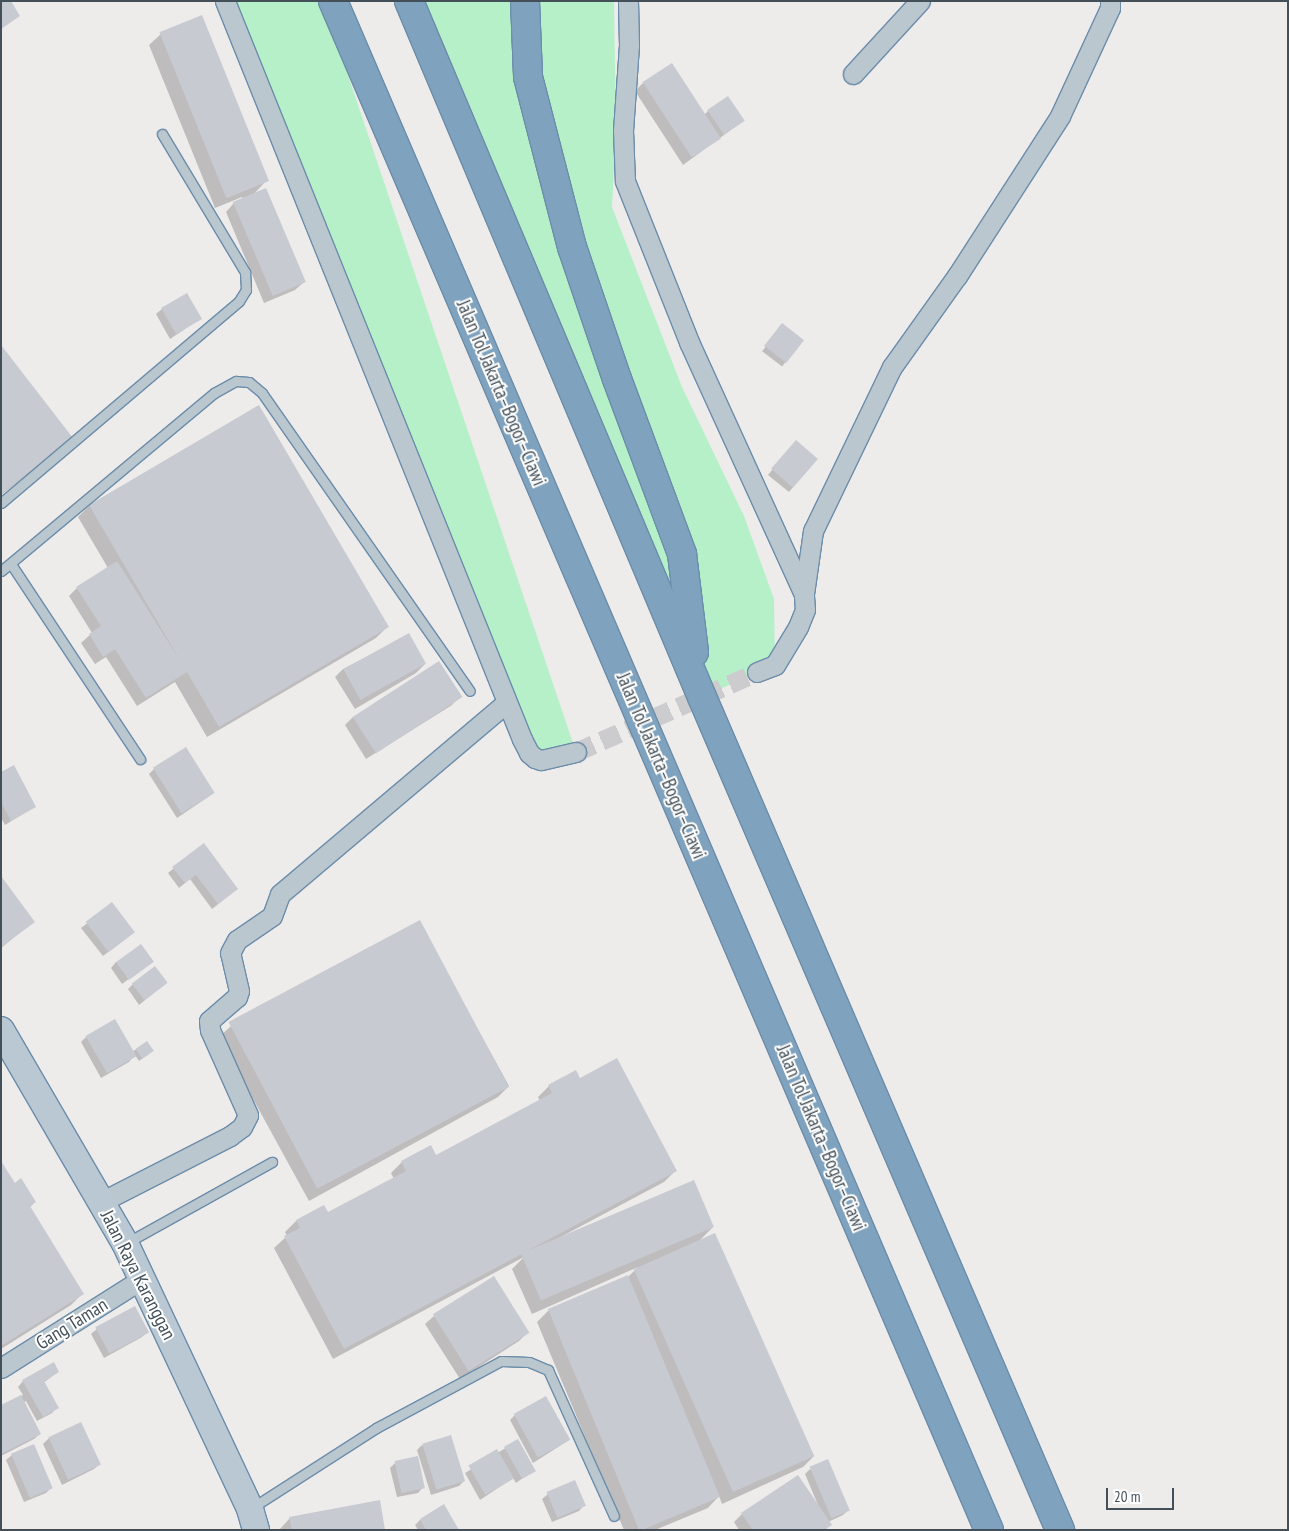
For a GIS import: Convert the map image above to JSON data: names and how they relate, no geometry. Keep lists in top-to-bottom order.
{
  "streets": {
    "highway": ["Jalan Tol Jakarta–Bogor–Ciawi"],
    "street": ["Jalan Raya Karanggan", "Gang Taman"]
  },
  "crossings": [
    ["Jalan Raya Karanggan", "Gang Taman"]
  ],
  "scale_bar": "20 m"
}
